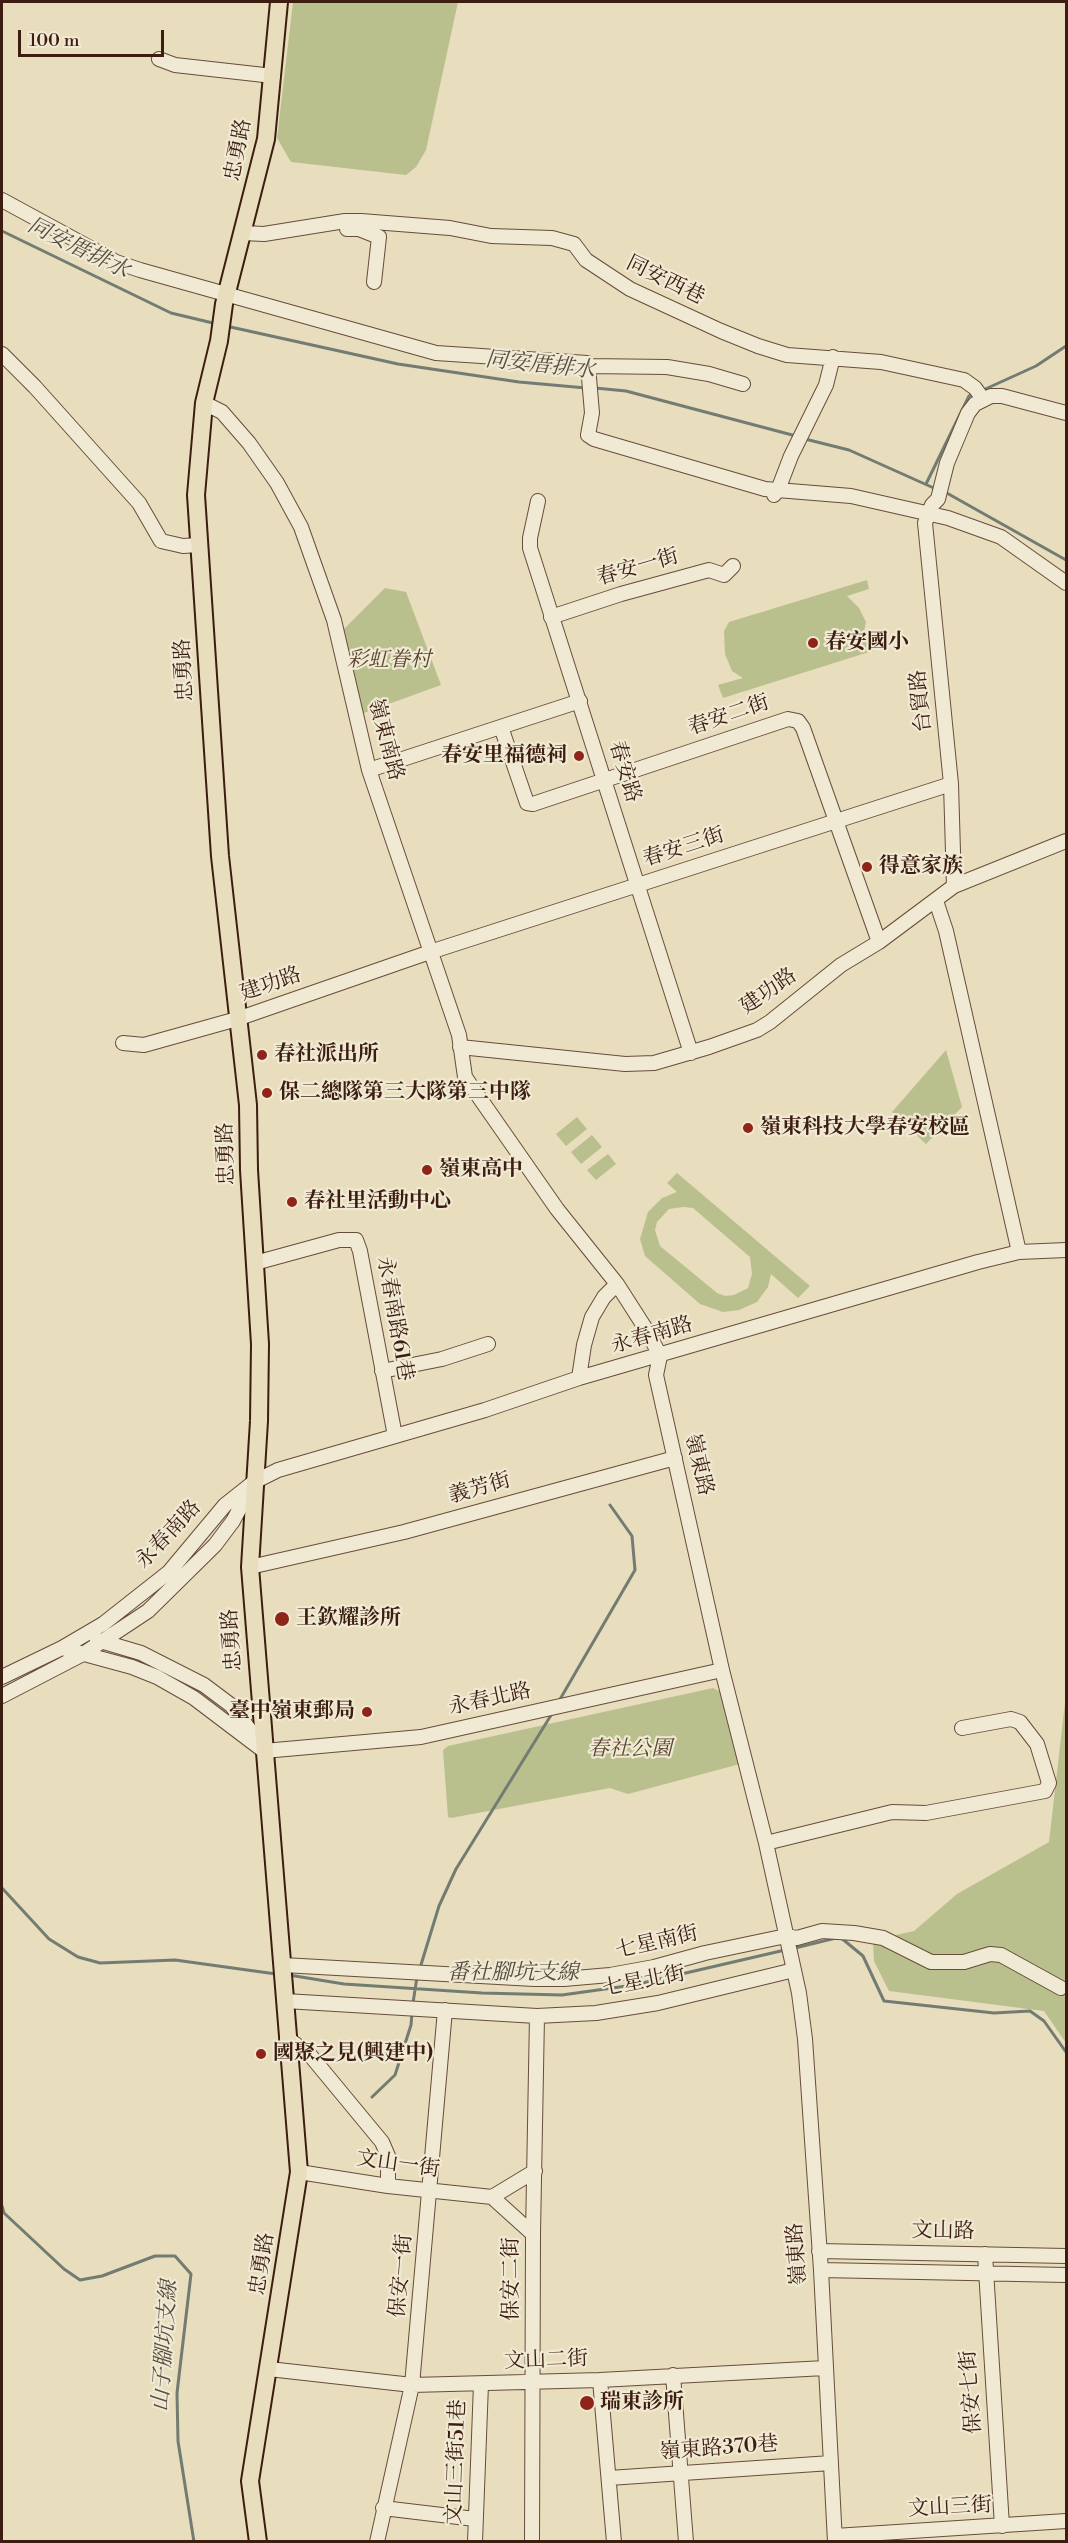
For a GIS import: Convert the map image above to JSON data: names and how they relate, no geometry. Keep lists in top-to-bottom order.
{
  "streets": {
    "main road": ["忠勇路"],
    "street": [
      "同安西巷",
      "春安一街",
      "台貿路",
      "春安二街",
      "嶺東南路",
      "春安路",
      "春安三街",
      "建功路",
      "永春南路61巷",
      "永春南路",
      "嶺東路",
      "義芳街",
      "永春北路",
      "七星南街",
      "七星北街",
      "文山一街",
      "文山路",
      "保安一街",
      "保安二街",
      "文山二街",
      "保安七街",
      "嶺東路370巷",
      "文山三街51巷",
      "文山三街"
    ]
  },
  "crossings": [
    ["忠勇路", "同安西巷"],
    ["忠勇路", "嶺東南路"],
    ["忠勇路", "建功路"],
    ["忠勇路", "永春南路61巷"],
    ["忠勇路", "永春南路"],
    ["忠勇路", "義芳街"],
    ["忠勇路", "永春北路"],
    ["忠勇路", "七星南街"],
    ["忠勇路", "七星北街"],
    ["忠勇路", "文山一街"],
    ["忠勇路", "文山二街"],
    ["春安一街", "春安路"],
    ["台貿路", "春安三街"],
    ["台貿路", "建功路"],
    ["春安二街", "春安路"],
    ["春安二街", "春安三街"],
    ["春安二街", "建功路"],
    ["嶺東南路", "春安三街"],
    ["嶺東南路", "建功路"],
    ["春安路", "春安三街"],
    ["春安路", "建功路"],
    ["春安三街", "建功路"],
    ["永春南路61巷", "永春南路"],
    ["永春南路", "嶺東路"],
    ["嶺東路", "義芳街"],
    ["嶺東路", "永春北路"],
    ["嶺東路", "七星南街"],
    ["嶺東路", "七星北街"],
    ["嶺東路", "文山路"],
    ["嶺東路", "文山二街"],
    ["嶺東路", "嶺東路370巷"],
    ["嶺東路", "文山三街"],
    ["七星北街", "保安一街"],
    ["七星北街", "保安二街"],
    ["文山一街", "保安一街"],
    ["文山路", "保安七街"],
    ["保安一街", "文山二街"],
    ["保安二街", "文山二街"],
    ["文山二街", "文山三街51巷"],
    ["保安七街", "文山三街"]
  ],
  "water": ["同安厝排水", "番社腳坑支線", "山子腳坑支線"],
  "parks": ["彩虹眷村", "春社公園"],
  "places": [
    "春安國小",
    "春安里福德祠",
    "得意家族",
    "春社派出所",
    "保二總隊第三大隊第三中隊",
    "嶺東科技大學春安校區",
    "嶺東高中",
    "春社里活動中心",
    "王欽耀診所",
    "臺中嶺東郵局",
    "國聚之見(興建中)",
    "瑞東診所"
  ],
  "scale_bar": "100 m"
}
